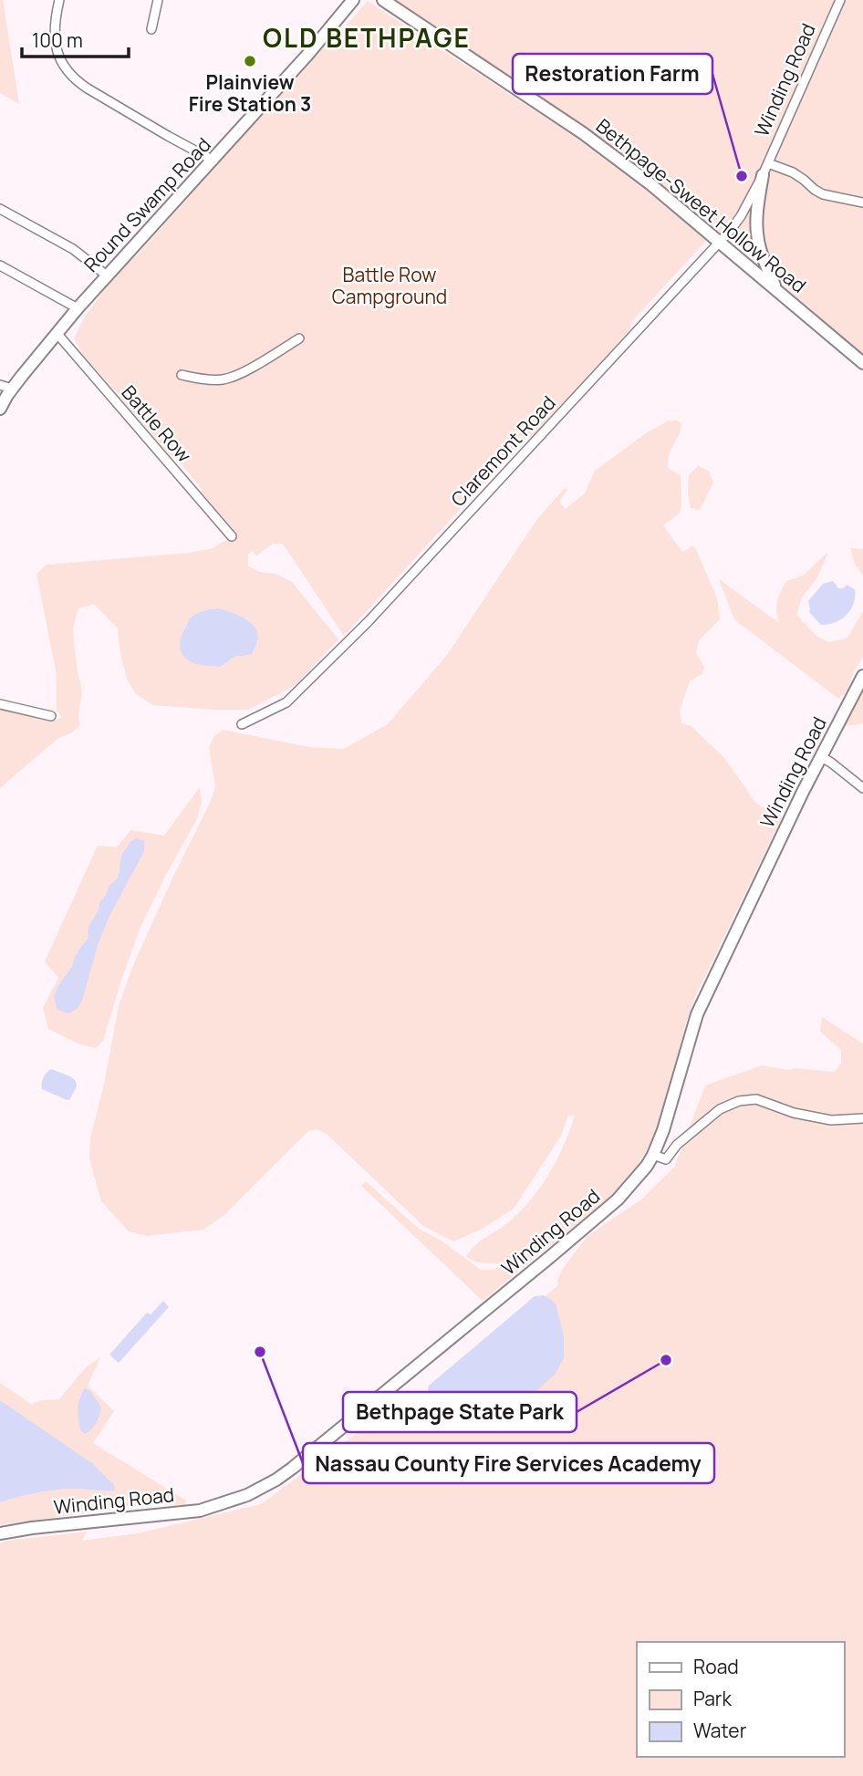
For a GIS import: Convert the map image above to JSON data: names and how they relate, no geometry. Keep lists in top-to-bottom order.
{
  "streets": {
    "street": [
      "Winding Road",
      "Round Swamp Road",
      "Bethpage-Sweet Hollow Road",
      "Battle Row",
      "Claremont Road"
    ]
  },
  "crossings": [
    ["Winding Road", "Claremont Road"],
    ["Round Swamp Road", "Battle Row"],
    ["Bethpage-Sweet Hollow Road", "Claremont Road"]
  ],
  "districts": ["OLD BETHPAGE"],
  "parks": ["Battle Row Campground"],
  "places": [
    "Plainview Fire Station 3",
    "Restoration Farm",
    "Nassau County Fire Services Academy",
    "Bethpage State Park"
  ],
  "legend": ["Road", "Park", "Water"],
  "scale_bar": "100 m"
}
